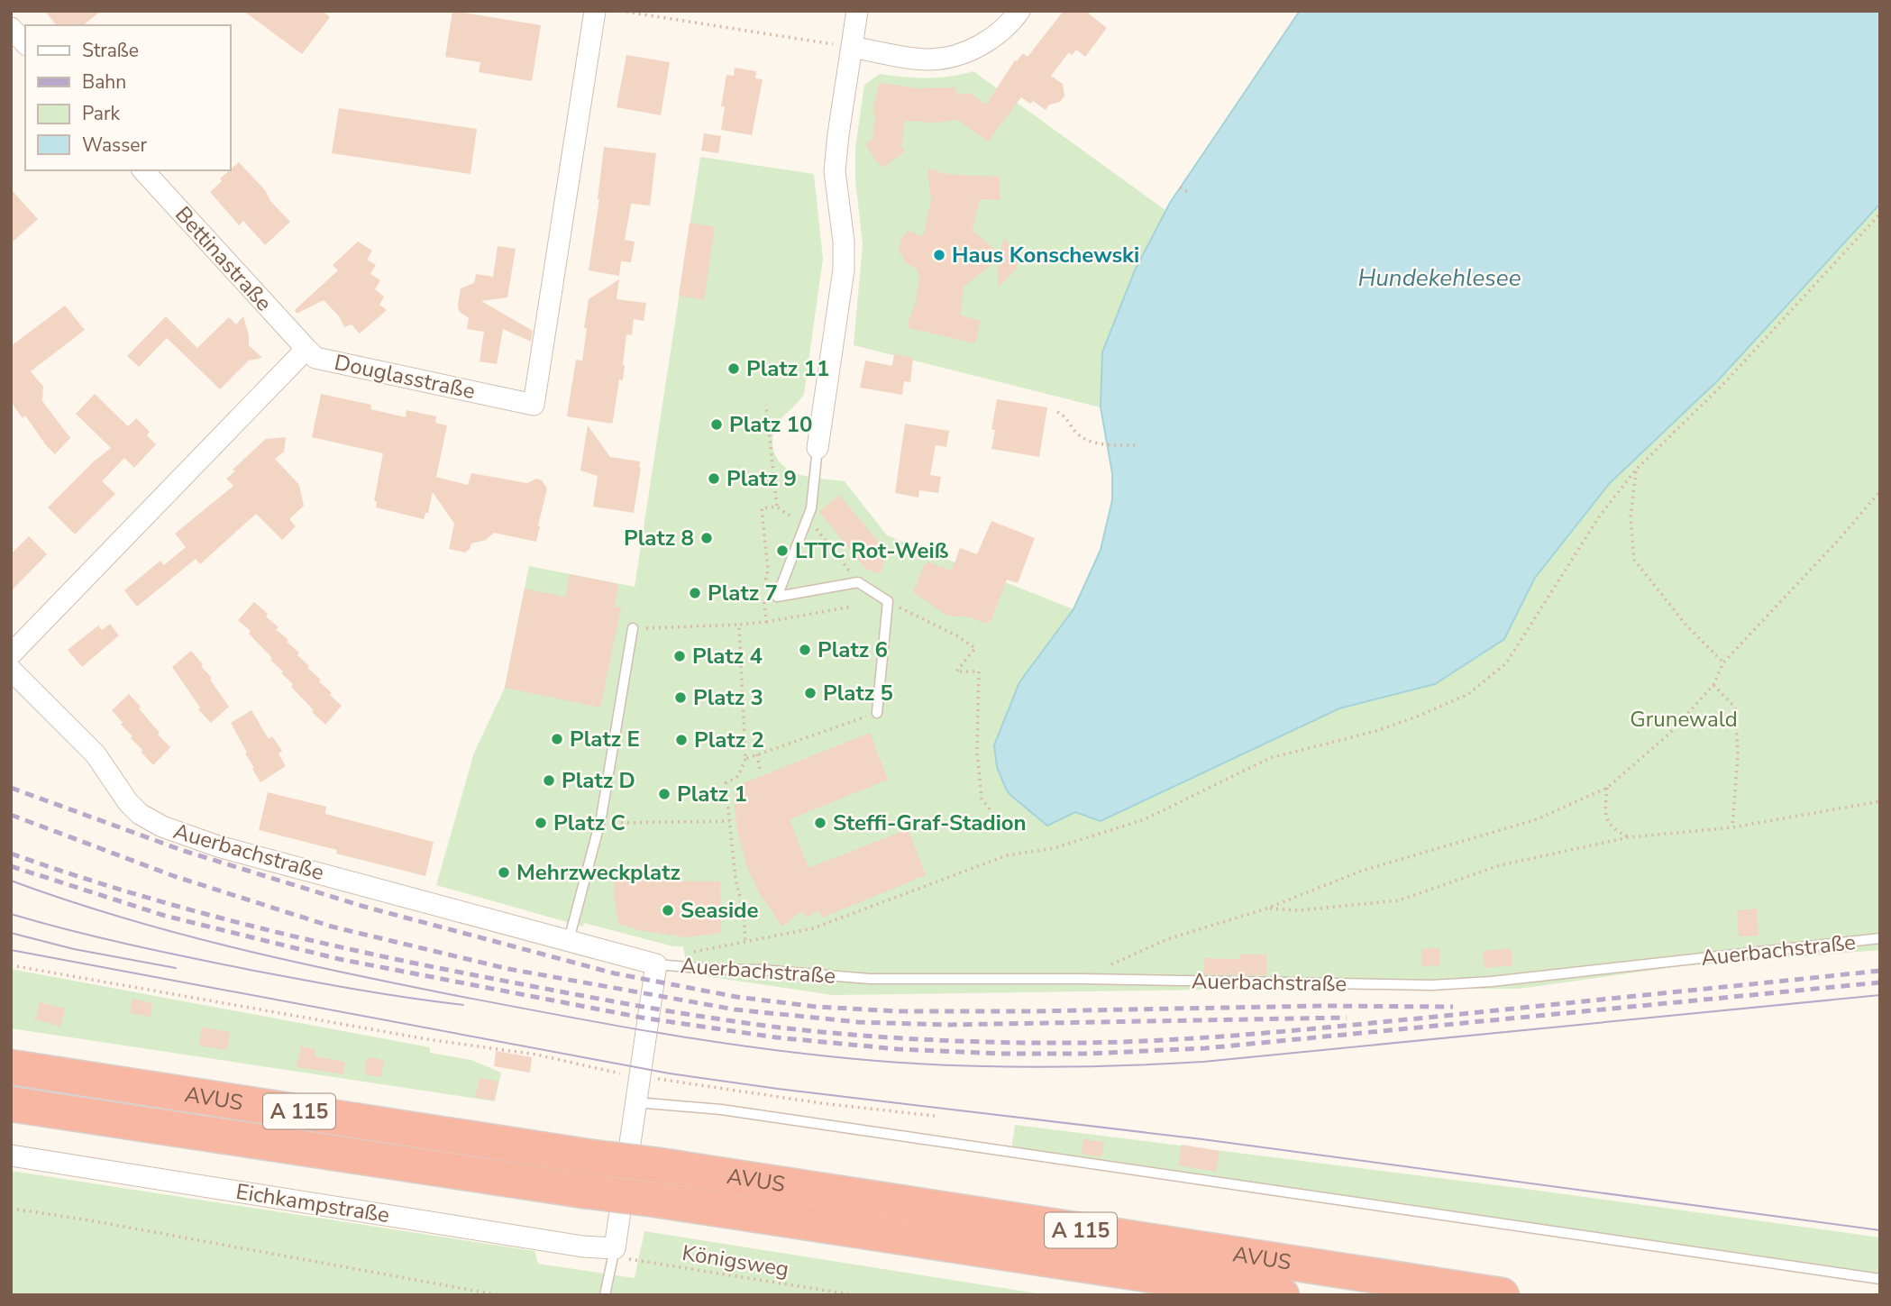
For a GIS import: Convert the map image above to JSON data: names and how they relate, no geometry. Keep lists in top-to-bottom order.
{
  "streets": {
    "highway": ["AVUS", "A 115"],
    "street": [
      "Bettinastraße",
      "Douglasstraße",
      "Auerbachstraße",
      "Eichkampstraße"
    ],
    "path": ["Königsweg"]
  },
  "crossings": [
    ["Bettinastraße", "Douglasstraße"],
    ["Auerbachstraße", "Eichkampstraße"],
    ["Auerbachstraße", "Königsweg"],
    ["Eichkampstraße", "Königsweg"]
  ],
  "water": ["Hundekehlesee"],
  "parks": ["Grunewald"],
  "places": [
    "Haus Konschewski",
    "Platz 11",
    "Platz 10",
    "Platz 9",
    "Platz 8",
    "LTTC Rot-Weiß",
    "Platz 7",
    "Platz 6",
    "Platz 4",
    "Platz 5",
    "Platz 3",
    "Platz E",
    "Platz 2",
    "Platz D",
    "Platz 1",
    "Platz C",
    "Steffi-Graf-Stadion",
    "Mehrzweckplatz",
    "Seaside"
  ],
  "legend": [
    "Straße",
    "Bahn",
    "Park",
    "Wasser"
  ]
}
